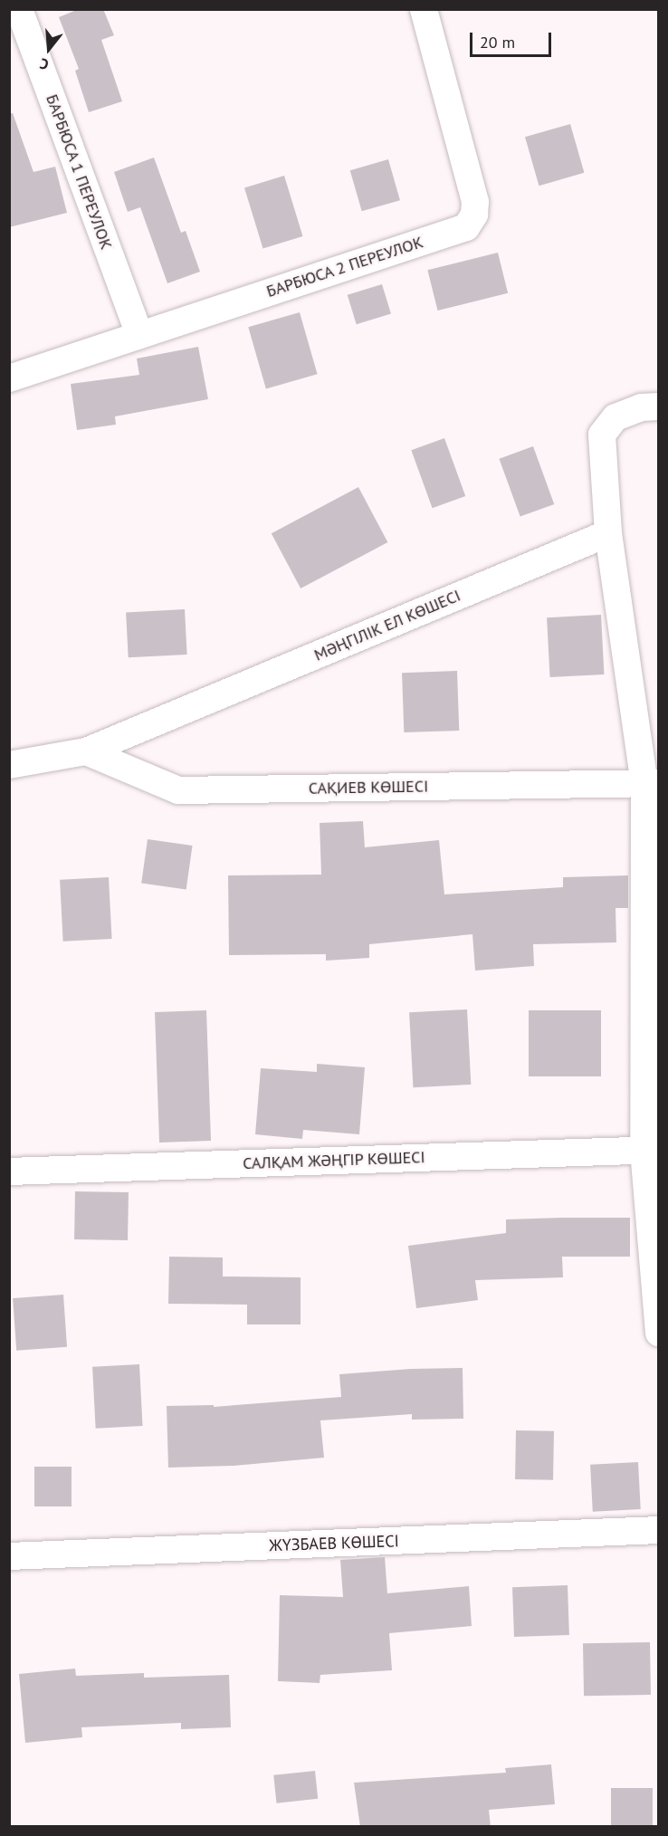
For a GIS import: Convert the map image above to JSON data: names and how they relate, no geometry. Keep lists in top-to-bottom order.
{
  "streets": {
    "street": [
      "БАРБЮСА 1 ПЕРЕУЛОК",
      "БАРБЮСА 2 ПЕРЕУЛОК",
      "МӘҢГІЛІК ЕЛ КӨШЕСІ",
      "САҚИЕВ КӨШЕСІ",
      "САЛҚАМ ЖӘҢГІР КӨШЕСІ",
      "ЖҮЗБАЕВ КӨШЕСІ"
    ]
  },
  "crossings": [
    ["БАРБЮСА 1 ПЕРЕУЛОК", "БАРБЮСА 2 ПЕРЕУЛОК"],
    ["МӘҢГІЛІК ЕЛ КӨШЕСІ", "САҚИЕВ КӨШЕСІ"]
  ],
  "scale_bar": "20 m",
  "north": "bottom"
}
